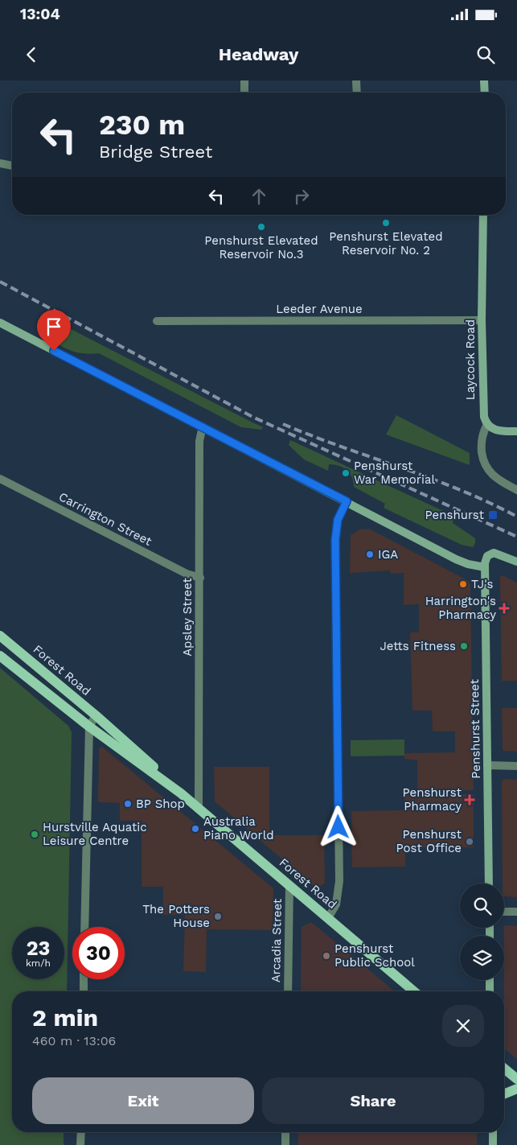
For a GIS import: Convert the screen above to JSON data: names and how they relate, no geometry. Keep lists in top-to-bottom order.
{
  "streets": {
    "main road": ["Laycock Road", "Forest Road", "Penshurst Street"],
    "street": [
      "Leeder Avenue",
      "Carrington Street",
      "Apsley Street",
      "Arcadia Street"
    ]
  },
  "crossings": [
    ["Leeder Avenue", "Laycock Road"],
    ["Carrington Street", "Apsley Street"],
    ["Apsley Street", "Forest Road"],
    ["Forest Road", "Arcadia Street"]
  ],
  "places": {
    "other": [
      "Penshurst Elevated Reservoir No. 2",
      "Penshurst Elevated Reservoir No.3",
      "Penshurst War Memorial",
      "IGA",
      "TJ's",
      "Jetts Fitness",
      "BP Shop",
      "Australia Piano World",
      "Hurstville Aquatic Leisure Centre",
      "Penshurst Post Office",
      "The Potters House",
      "Penshurst Public School"
    ],
    "transit": ["Penshurst"],
    "health": ["Harrington's Pharmacy", "Penshurst Pharmacy"]
  },
  "page": {
    "status": "13:04",
    "header": "Headway",
    "turn": ["230 m", "Bridge Street"],
    "speed": "23 km/h",
    "limit": "30",
    "heading": ["2 min", "460 m · 13:06"],
    "buttons": ["Exit", "Share"]
  }
}
